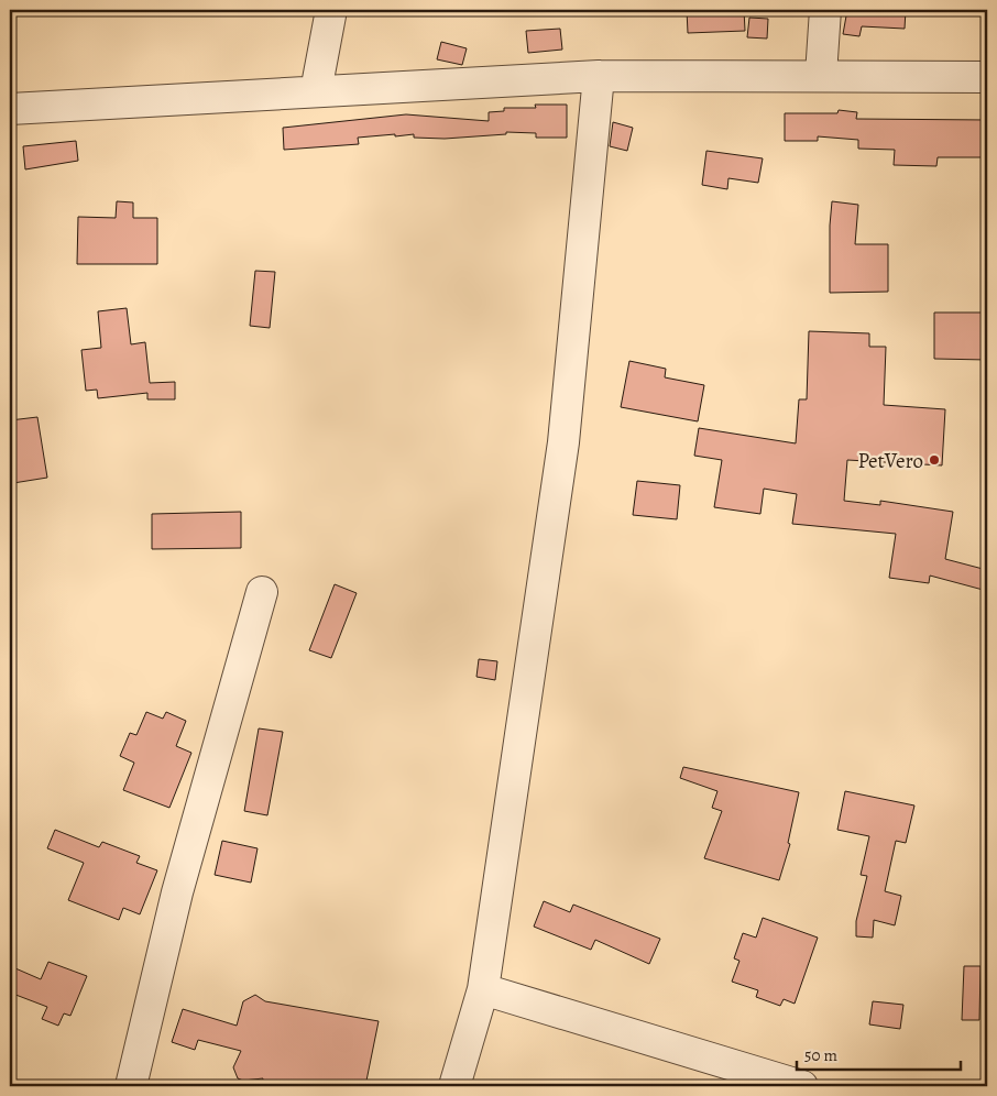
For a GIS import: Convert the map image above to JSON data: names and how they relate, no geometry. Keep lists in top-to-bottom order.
{
  "places": ["PetVero"],
  "scale_bar": "50 m"
}
